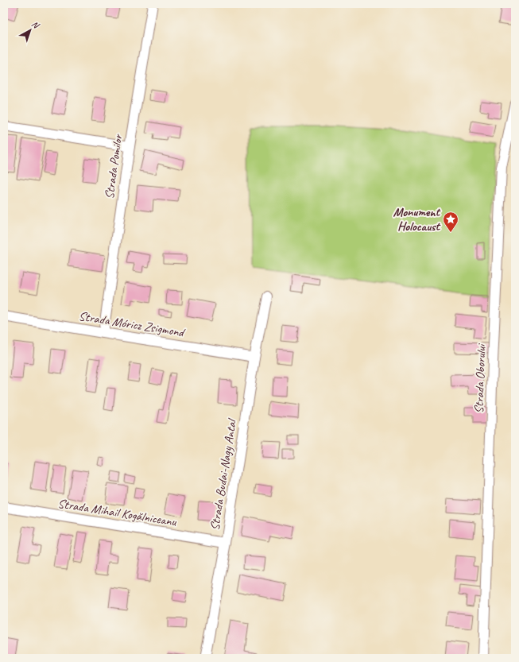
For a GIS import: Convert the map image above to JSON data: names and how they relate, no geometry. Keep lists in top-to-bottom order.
{
  "streets": {
    "street": [
      "Strada Pomilor",
      "Strada Móricz Zsigmond",
      "Strada Oborului",
      "Strada Budai-Nagy Antal",
      "Strada Mihail Kogălniceanu"
    ]
  },
  "crossings": [
    ["Strada Pomilor", "Strada Móricz Zsigmond"],
    ["Strada Móricz Zsigmond", "Strada Budai-Nagy Antal"],
    ["Strada Budai-Nagy Antal", "Strada Mihail Kogălniceanu"]
  ],
  "places": {
    "place": ["Monument Holocaust"]
  },
  "north": "top right"
}
